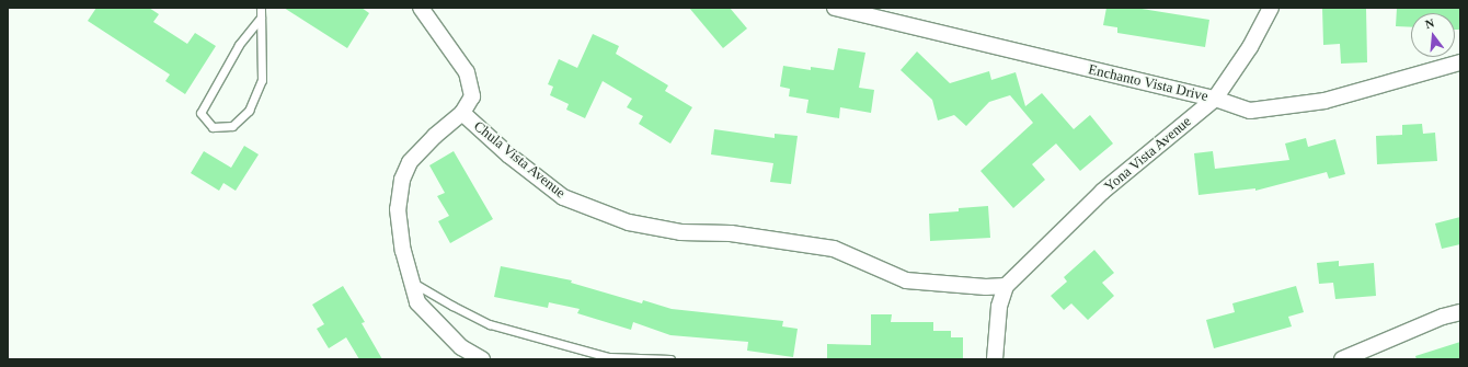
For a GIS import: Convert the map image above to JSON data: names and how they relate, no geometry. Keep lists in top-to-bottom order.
{
  "streets": {
    "street": ["Enchanto Vista Drive", "Yona Vista Avenue", "Chula Vista Avenue"]
  },
  "crossings": [
    ["Enchanto Vista Drive", "Yona Vista Avenue"],
    ["Yona Vista Avenue", "Chula Vista Avenue"]
  ],
  "north": "top"
}
